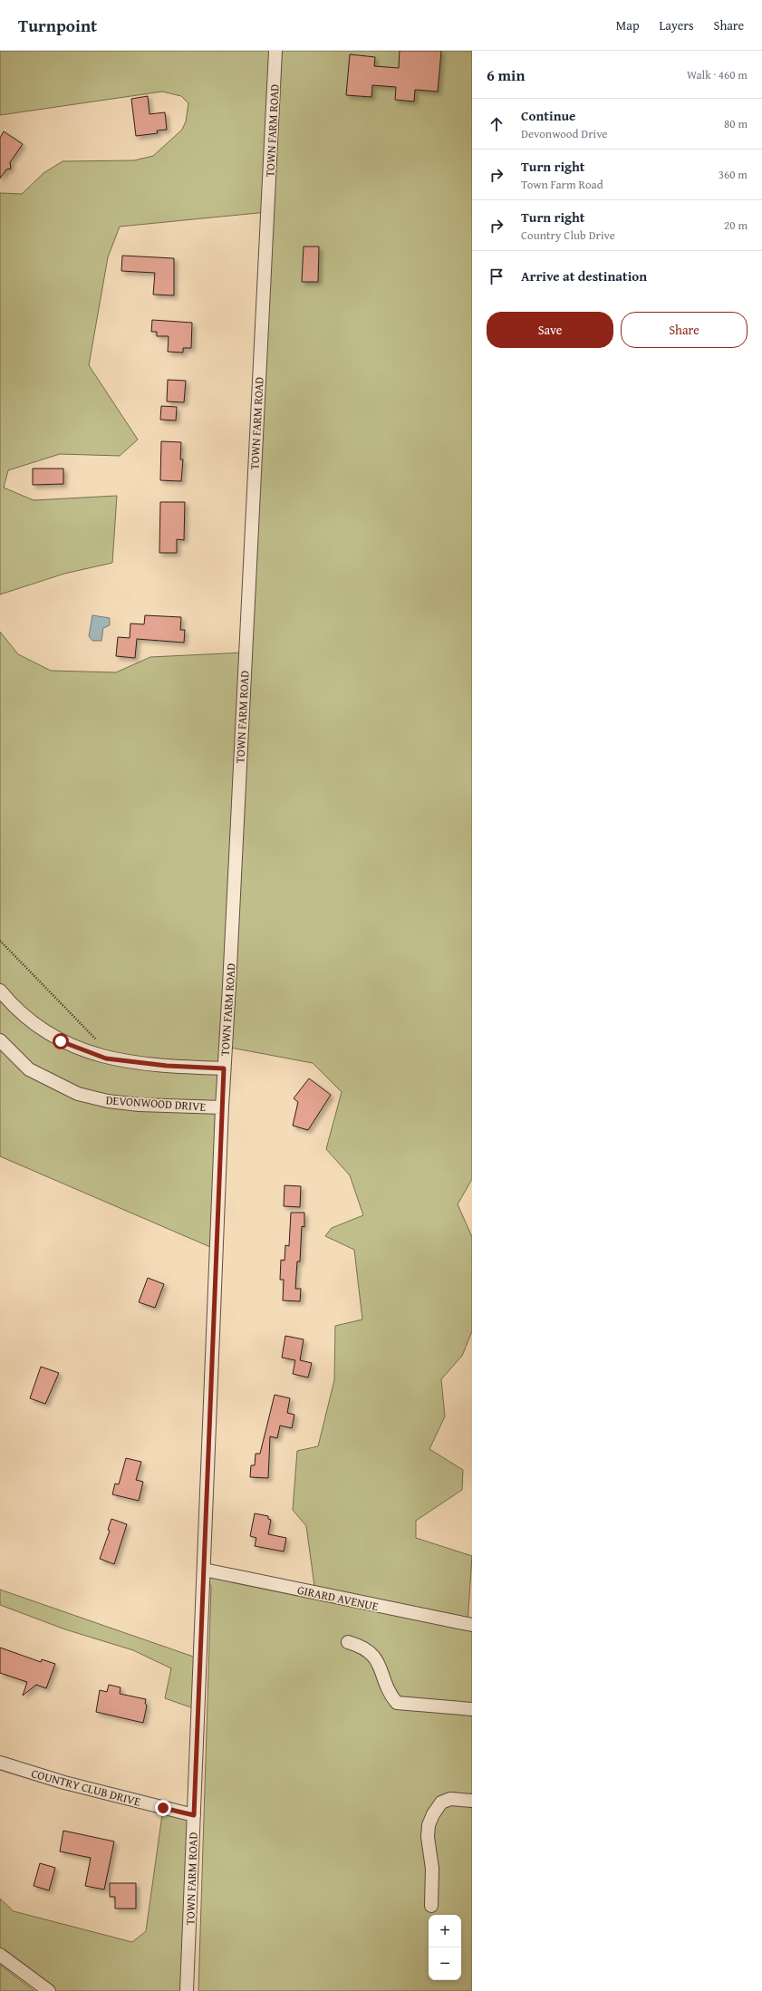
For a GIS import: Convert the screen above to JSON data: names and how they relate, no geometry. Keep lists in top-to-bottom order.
{
  "streets": {
    "street": [
      "TOWN FARM ROAD",
      "DEVONWOOD DRIVE",
      "GIRARD AVENUE",
      "COUNTRY CLUB DRIVE"
    ]
  },
  "crossings": [
    ["TOWN FARM ROAD", "DEVONWOOD DRIVE"],
    ["TOWN FARM ROAD", "GIRARD AVENUE"],
    ["TOWN FARM ROAD", "COUNTRY CLUB DRIVE"]
  ],
  "page": {
    "header": "Turnpoint",
    "nav": ["Map", "Layers", "Share"],
    "heading": ["6 min", "Walk · 460 m"],
    "list": [
      ["Continue", "Devonwood Drive", "80 m"],
      ["Turn right", "Town Farm Road", "360 m"],
      ["Turn right", "Country Club Drive", "20 m"],
      "Arrive at destination"
    ],
    "buttons": ["Save", "Share"],
    "map_buttons": ["+", "−"]
  }
}
